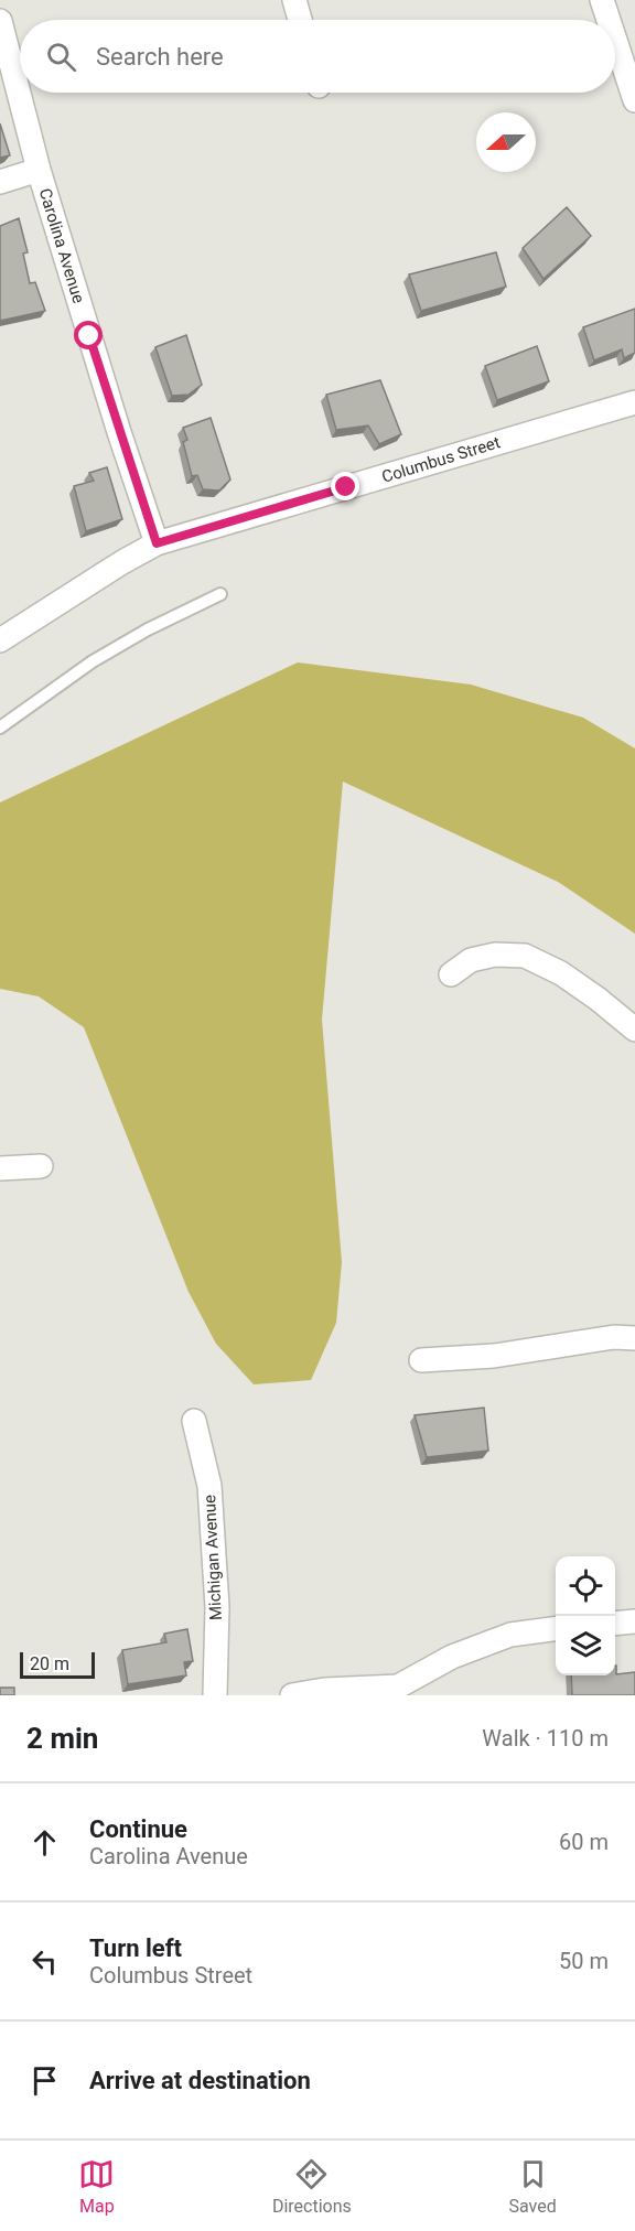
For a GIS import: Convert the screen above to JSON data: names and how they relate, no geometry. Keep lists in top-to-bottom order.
{
  "streets": {
    "street": ["Carolina Avenue", "Columbus Street", "Michigan Avenue"]
  },
  "crossings": [
    ["Carolina Avenue", "Columbus Street"]
  ],
  "scale_bar": "20 m",
  "north": "left",
  "page": {
    "search": "Search here",
    "scale": "20 m",
    "heading": ["2 min", "Walk · 110 m"],
    "list": [
      ["Continue", "Carolina Avenue", "60 m"],
      ["Turn left", "Columbus Street", "50 m"],
      "Arrive at destination"
    ],
    "nav": ["Map", "Directions", "Saved"]
  }
}
